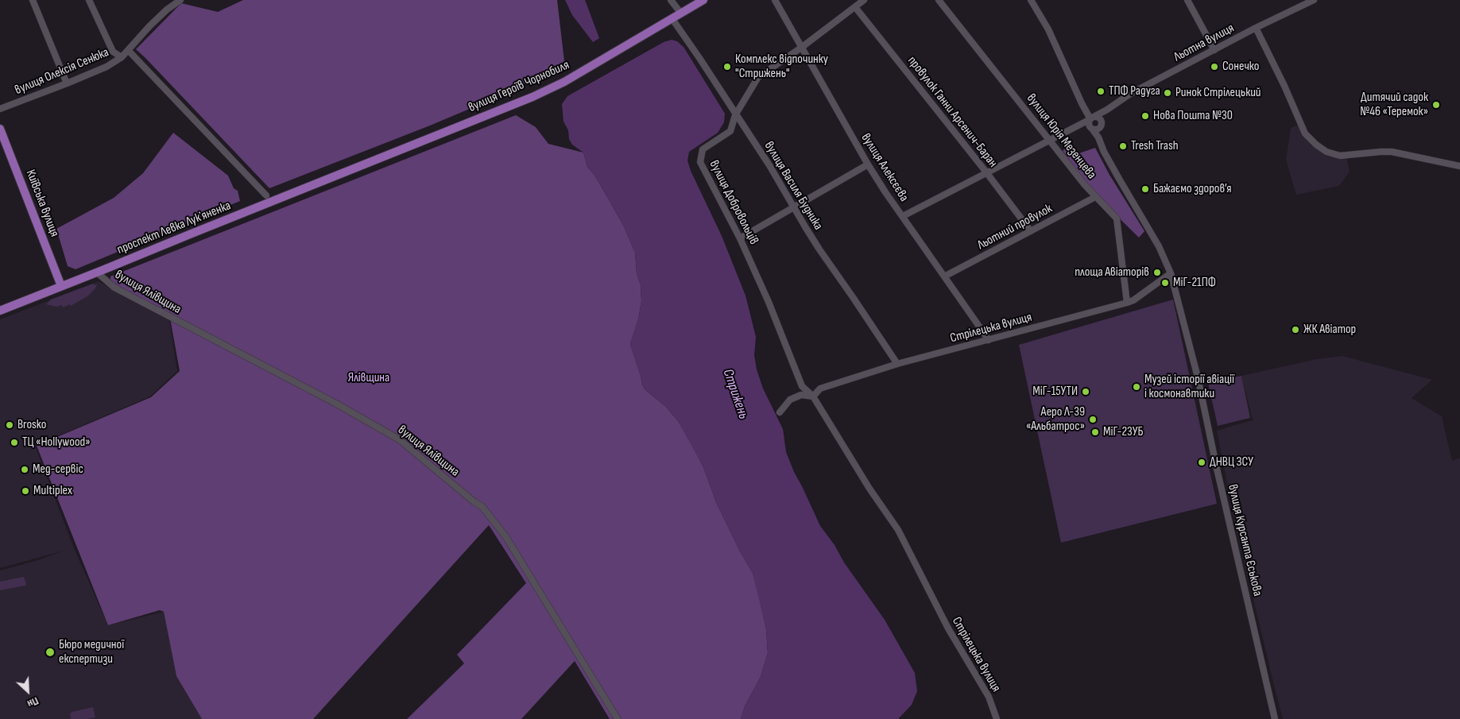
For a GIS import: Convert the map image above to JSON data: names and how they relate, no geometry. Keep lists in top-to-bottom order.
{
  "streets": {
    "main road": ["вулиця Героїв Чорнобиля", "Київська вулиця", "проспект Левка Лукʼяненка"],
    "street": [
      "Льотна вулиця",
      "вулиця Олексія Сенюка",
      "провулок Ганни Арсенич-Баран",
      "вулиця Юрія Мезенцева",
      "вулиця Алексєєва",
      "вулиця Василя Будника",
      "вулиця Добровольців",
      "Льотний провулок",
      "вулиця Ялівщина",
      "Стрілецька вулиця",
      "вулиця Курсанта Єськова"
    ]
  },
  "crossings": [
    ["Льотна вулиця", "провулок Ганни Арсенич-Баран"],
    ["Льотна вулиця", "вулиця Юрія Мезенцева"],
    ["Льотна вулиця", "вулиця Алексєєва"],
    ["вулиця Героїв Чорнобиля", "вулиця Василя Будника"],
    ["вулиця Героїв Чорнобиля", "проспект Левка Лукʼяненка"],
    ["провулок Ганни Арсенич-Баран", "вулиця Добровольців"],
    ["провулок Ганни Арсенич-Баран", "Льотний провулок"],
    ["вулиця Юрія Мезенцева", "Льотний провулок"],
    ["вулиця Юрія Мезенцева", "Стрілецька вулиця"],
    ["вулиця Алексєєва", "вулиця Добровольців"],
    ["вулиця Алексєєва", "Льотний провулок"],
    ["вулиця Алексєєва", "Стрілецька вулиця"],
    ["вулиця Василя Будника", "вулиця Добровольців"],
    ["вулиця Василя Будника", "Стрілецька вулиця"],
    ["вулиця Добровольців", "Стрілецька вулиця"],
    ["Київська вулиця", "проспект Левка Лукʼяненка"],
    ["проспект Левка Лукʼяненка", "вулиця Ялівщина"],
    ["Стрілецька вулиця", "вулиця Курсанта Єськова"]
  ],
  "water": ["Стрижень"],
  "parks": ["Ялівщина"],
  "places": [
    "Комплекс відпочинку \"Стрижень\"",
    "Сонечко",
    "ТПФ Радуга",
    "Ринок Стрілецький",
    "Дитячий садок №46 «Теремок»",
    "Нова Пошта №30",
    "Tresh Trash",
    "Бажаємо здоров’я",
    "площа Авіаторів",
    "МіГ-21ПФ",
    "ЖК Авіатор",
    "Музей історії авіації і космонавтики",
    "МіГ-15УТИ",
    "Аеро Л-39 «Альбатрос»",
    "Brosko",
    "МіГ-23УБ",
    "ТЦ «Hollywood»",
    "ДНВЦ ЗСУ",
    "Мед-сервіс",
    "Multiplex",
    "Бюро медичної експертизи"
  ],
  "north": "bottom right"
}
